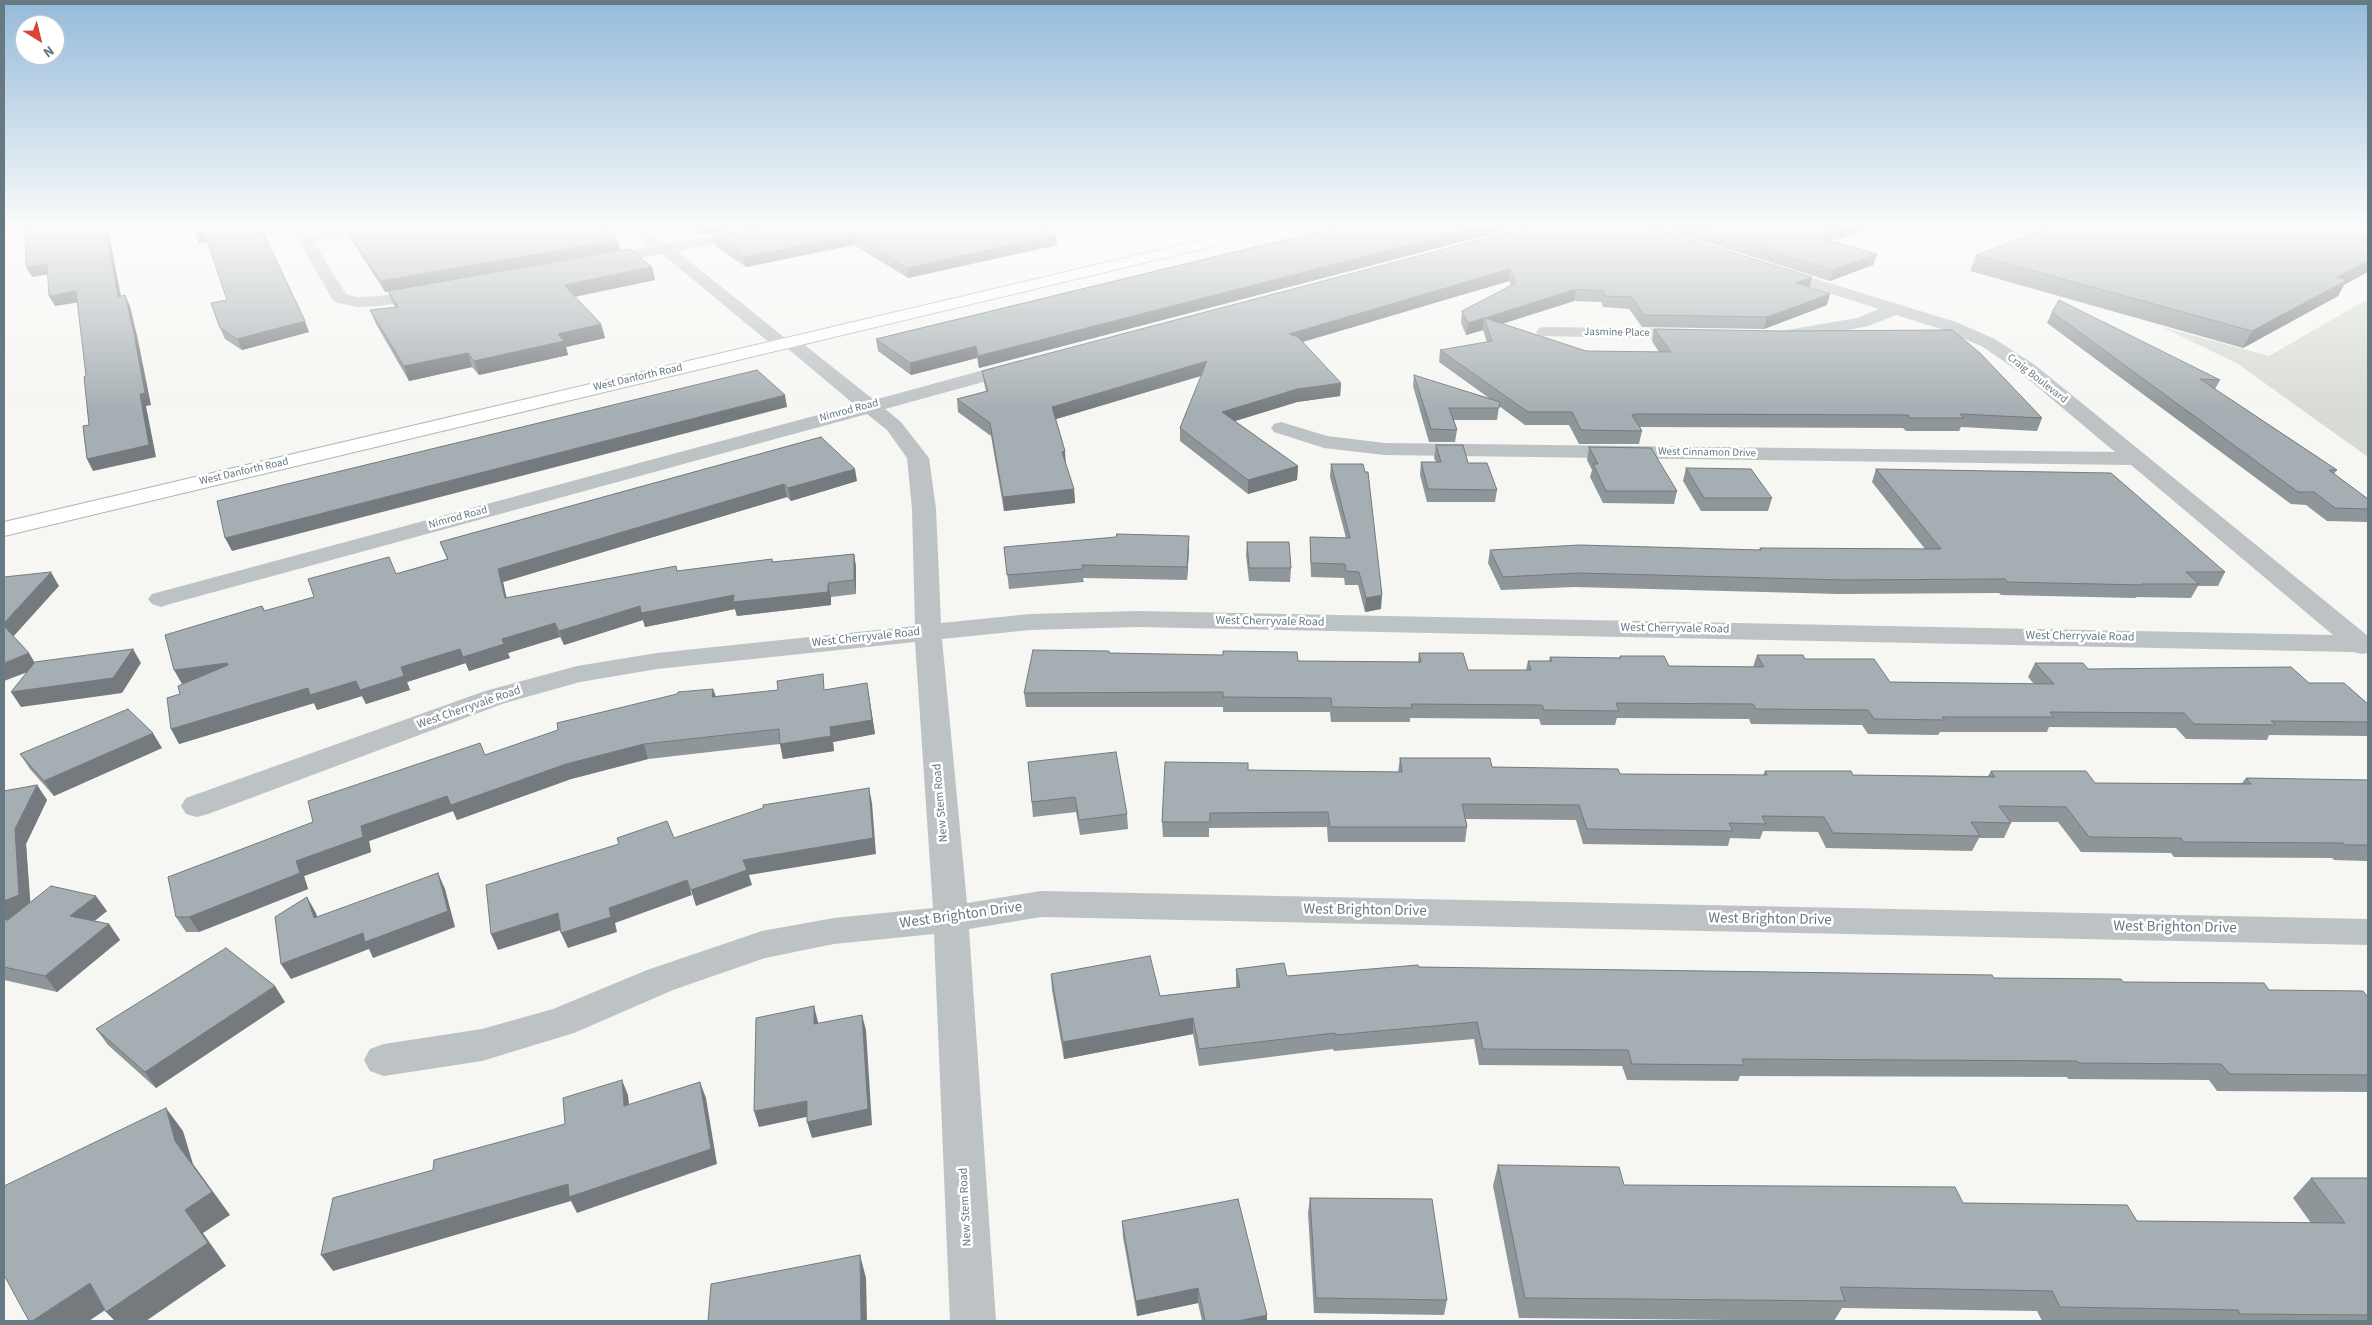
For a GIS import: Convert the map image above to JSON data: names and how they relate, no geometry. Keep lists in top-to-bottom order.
{
  "streets": {
    "main road": ["West Danforth Road"],
    "street": [
      "Jasmine Place",
      "Craig Boulevard",
      "Nimrod Road",
      "West Cinnamon Drive",
      "West Cherryvale Road",
      "New Stem Road",
      "West Brighton Drive"
    ]
  },
  "crossings": [
    ["West Danforth Road", "New Stem Road"],
    ["Craig Boulevard", "West Cinnamon Drive"],
    ["Craig Boulevard", "West Cherryvale Road"],
    ["Nimrod Road", "New Stem Road"],
    ["West Cherryvale Road", "New Stem Road"],
    ["New Stem Road", "West Brighton Drive"]
  ],
  "north": "bottom right"
}
